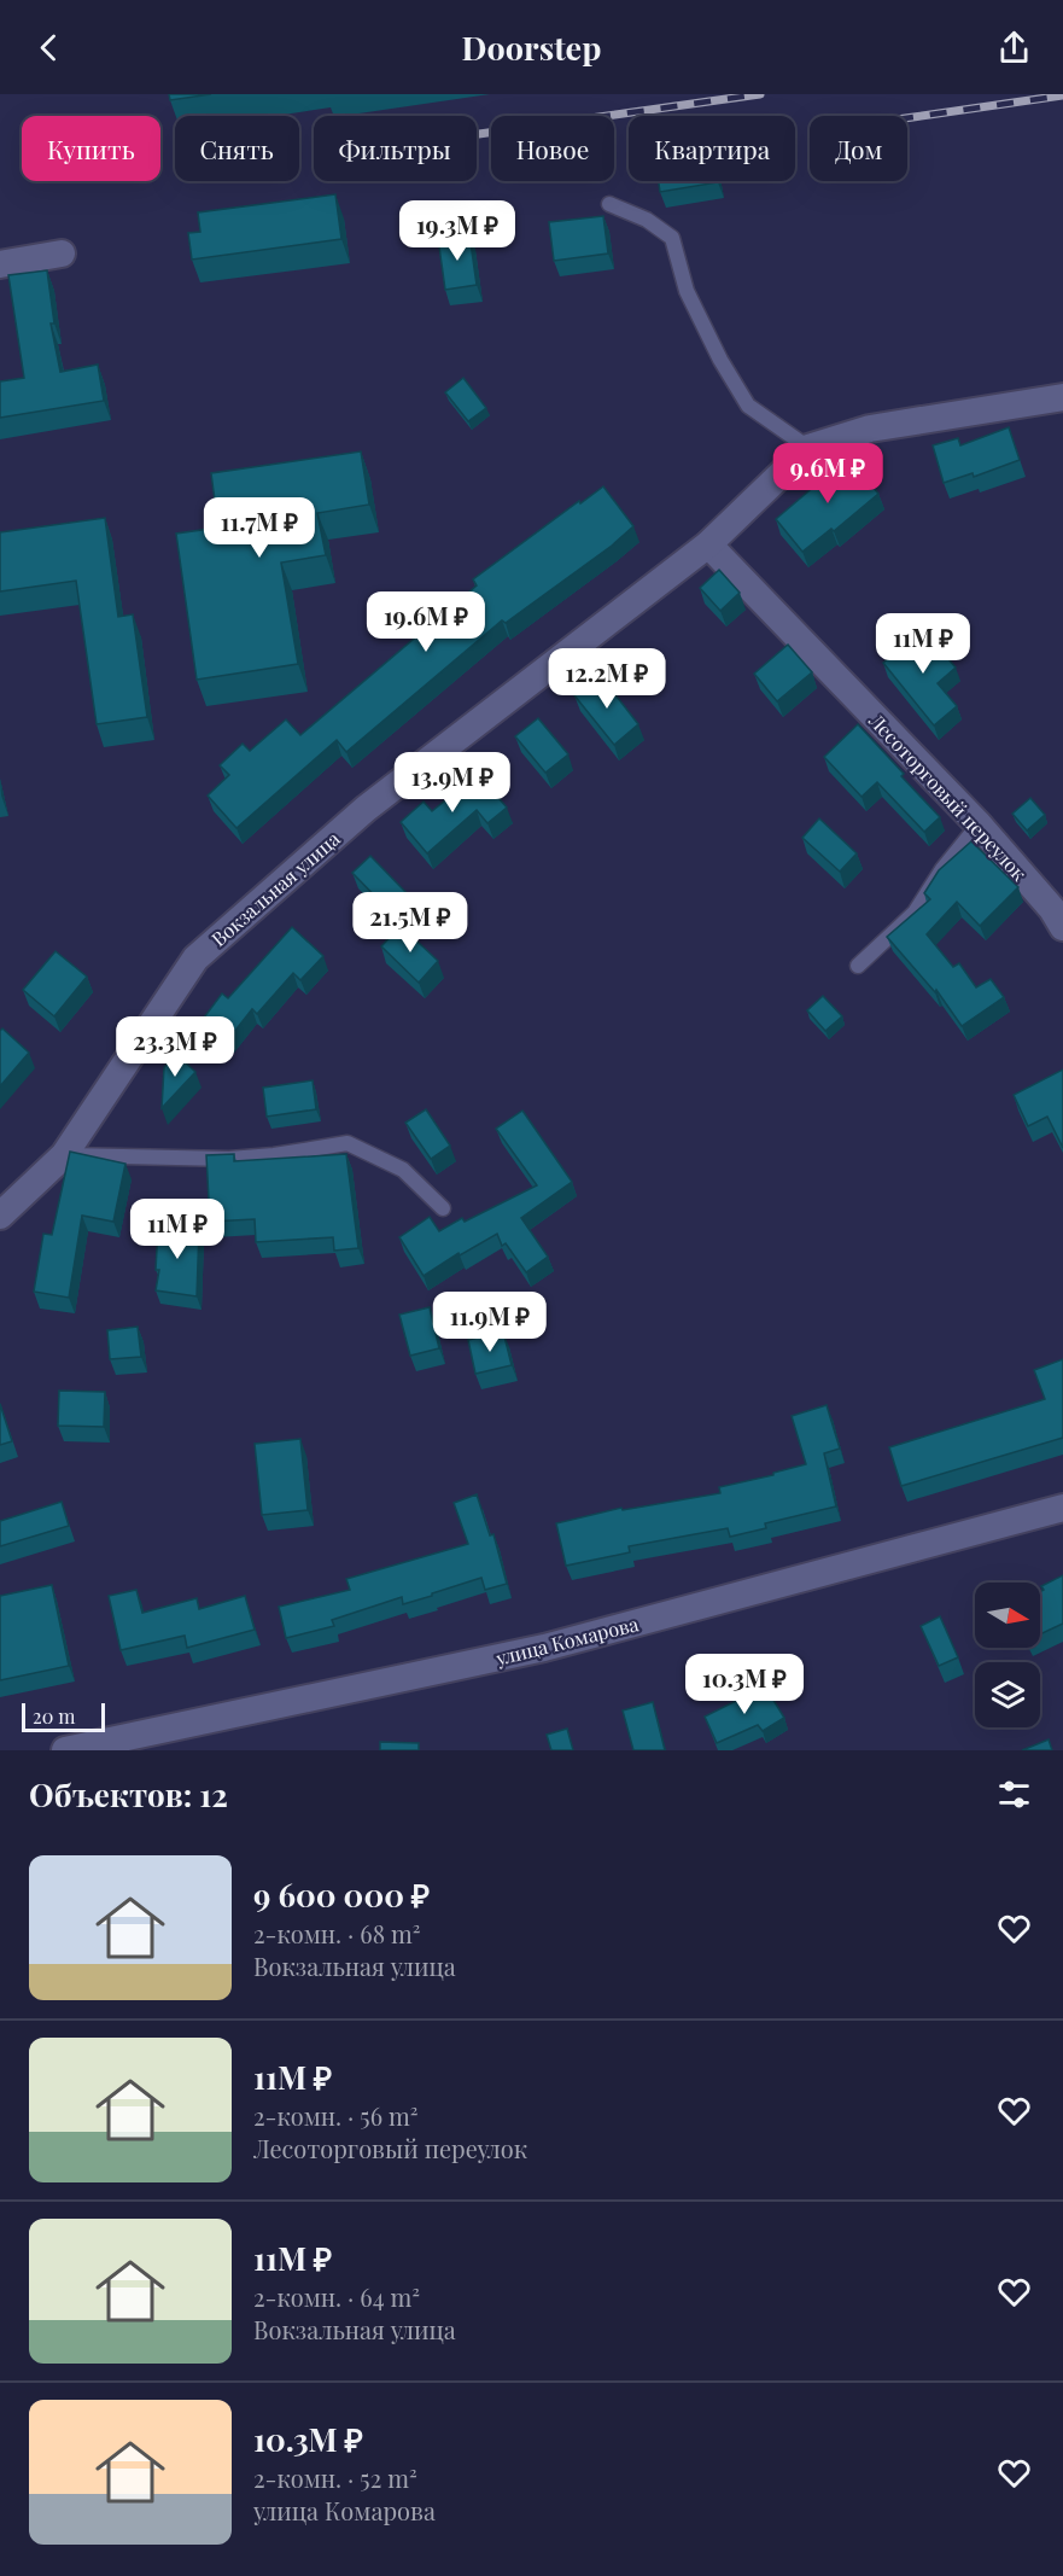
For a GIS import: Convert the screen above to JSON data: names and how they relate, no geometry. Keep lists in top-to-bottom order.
{
  "streets": {
    "street": ["Лесоторговый переулок", "Вокзальная улица", "улица Комарова"]
  },
  "crossings": [
    ["Лесоторговый переулок", "Вокзальная улица"]
  ],
  "scale_bar": "20 m",
  "north": "right",
  "page": {
    "header": "Doorstep",
    "chip": [
      "Купить",
      "Снять",
      "Фильтры",
      "Новое",
      "Квартира",
      "Дом"
    ],
    "price": [
      "19.3M ₽",
      "9.6M ₽",
      "11.7M ₽",
      "19.6M ₽",
      "11M ₽",
      "12.2M ₽",
      "13.9M ₽",
      "21.5M ₽",
      "23.3M ₽",
      "11M ₽",
      "11.9M ₽",
      "10.3M ₽"
    ],
    "scale": "20 m",
    "heading": "Объектов: 12",
    "list": [
      {
        "name": "9 600 000 ₽",
        "note": "2-комн. · 68 m² · Вокзальная улица"
      },
      {
        "name": "11M ₽",
        "note": "2-комн. · 56 m² · Лесоторговый переулок"
      },
      {
        "name": "11M ₽",
        "note": "2-комн. · 64 m² · Вокзальная улица"
      },
      {
        "name": "10.3M ₽",
        "note": "2-комн. · 52 m² · улица Комарова"
      }
    ]
  }
}
